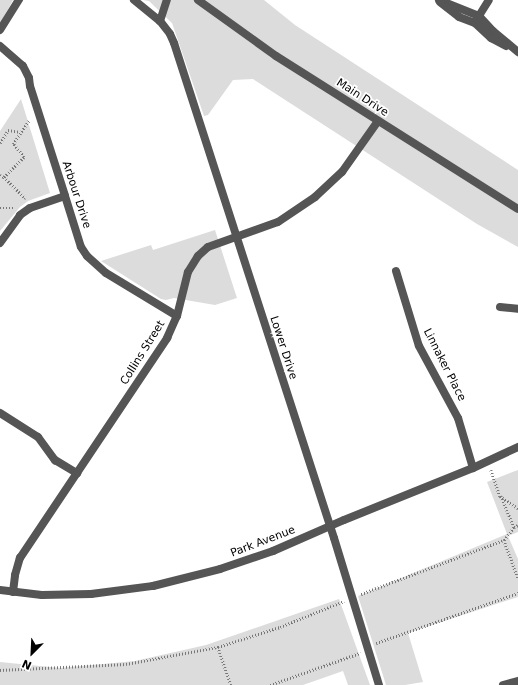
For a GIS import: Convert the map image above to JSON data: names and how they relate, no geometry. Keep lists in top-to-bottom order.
{
  "streets": {
    "street": [
      "Main Drive",
      "Arbour Drive",
      "Lower Drive",
      "Collins Street",
      "Linnaker Place",
      "Park Avenue"
    ]
  },
  "crossings": [
    ["Main Drive", "Collins Street"],
    ["Arbour Drive", "Collins Street"],
    ["Lower Drive", "Collins Street"],
    ["Lower Drive", "Park Avenue"],
    ["Collins Street", "Park Avenue"],
    ["Linnaker Place", "Park Avenue"]
  ],
  "north": "bottom left"
}
